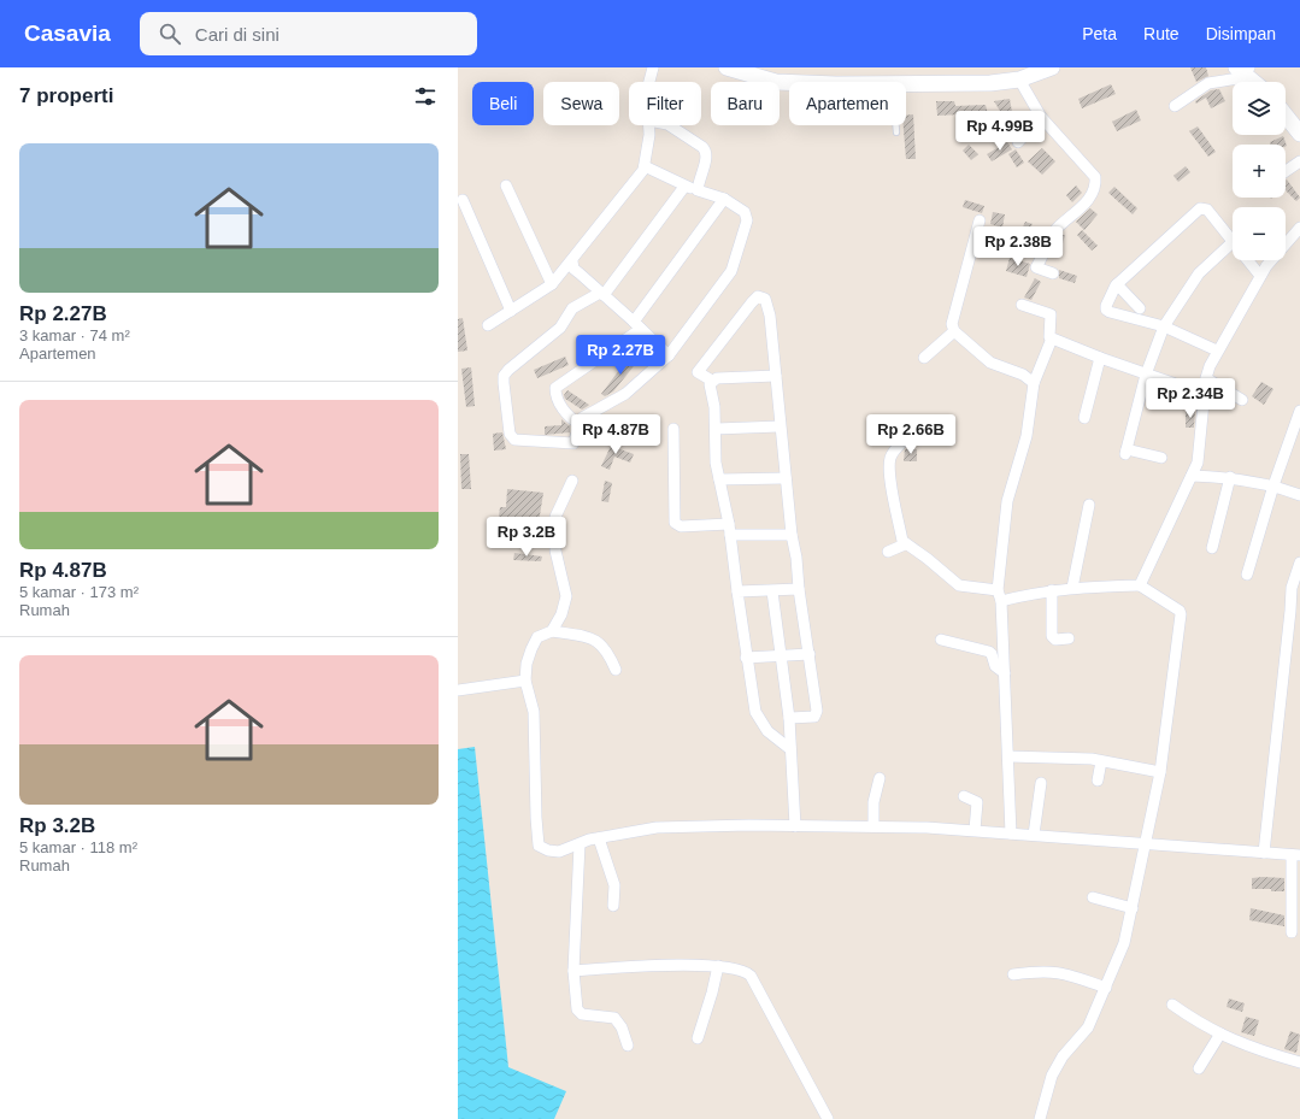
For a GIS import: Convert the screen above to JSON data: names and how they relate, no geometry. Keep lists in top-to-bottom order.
{
  "page": {
    "header": "Casavia",
    "search": "Cari di sini",
    "nav": ["Peta", "Rute", "Disimpan"],
    "heading": "7 properti",
    "map_buttons": ["+", "−"],
    "chip": [
      "Beli",
      "Sewa",
      "Filter",
      "Baru",
      "Apartemen"
    ],
    "price": [
      "Rp 4.99B",
      "Rp 2.38B",
      "Rp 2.27B",
      "Rp 2.34B",
      "Rp 4.87B",
      "Rp 2.66B",
      "Rp 3.2B"
    ],
    "list": [
      {
        "name": "Rp 2.27B",
        "note": "3 kamar · 74 m² · Apartemen"
      },
      {
        "name": "Rp 4.87B",
        "note": "5 kamar · 173 m² · Rumah"
      },
      {
        "name": "Rp 3.2B",
        "note": "5 kamar · 118 m² · Rumah"
      }
    ]
  }
}
